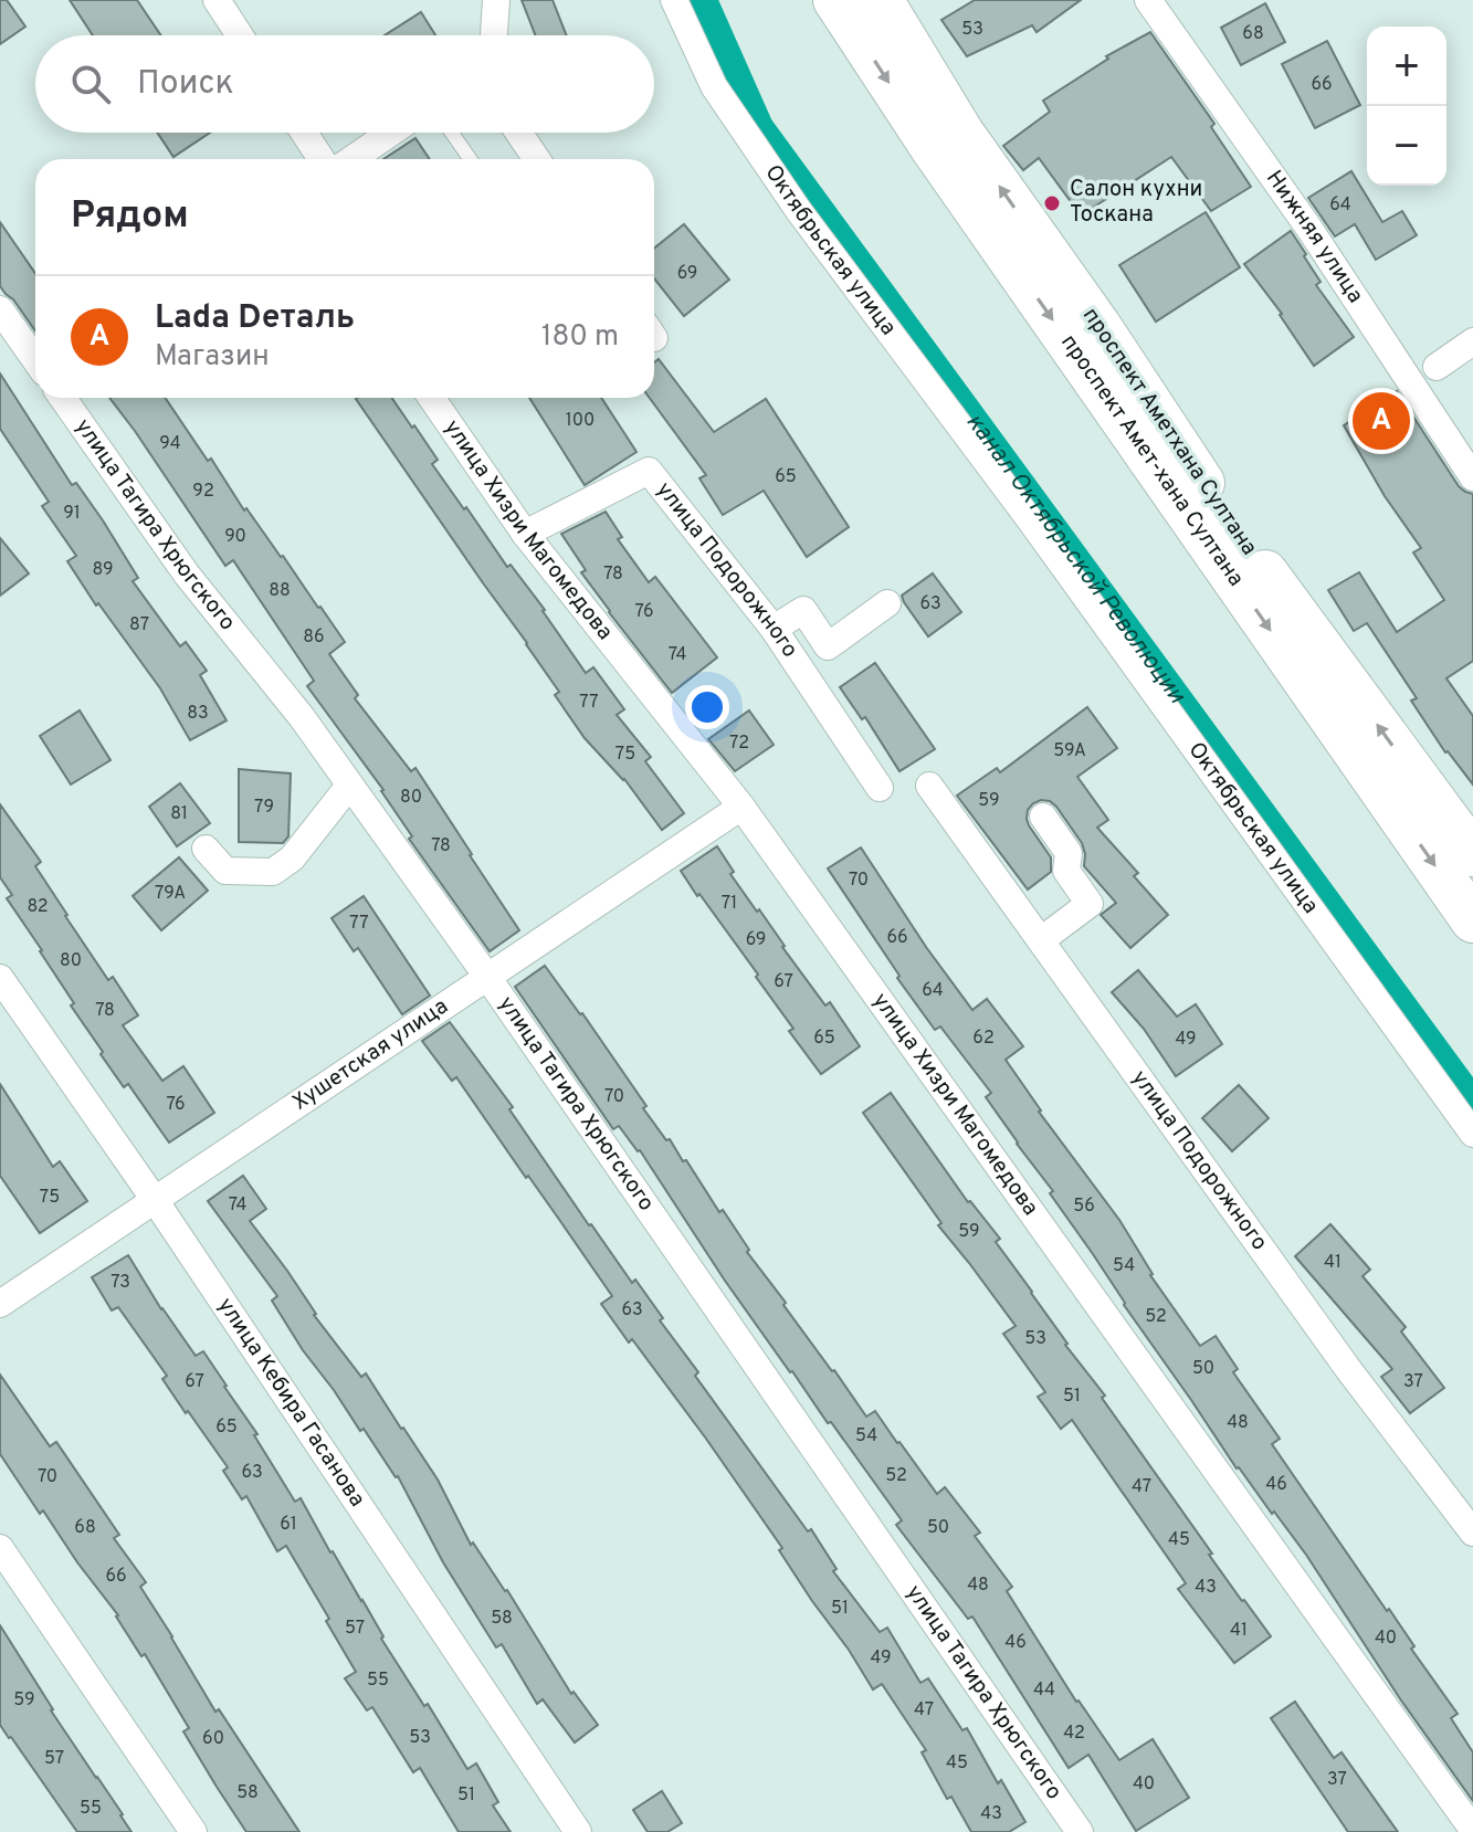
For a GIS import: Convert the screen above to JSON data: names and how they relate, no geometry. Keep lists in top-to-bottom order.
{
  "streets": {
    "main road": ["проспект Аметхана Султана", "проспект Амет-хана Султана"],
    "street": [
      "Нижняя улица",
      "Октябрьская улица",
      "улица Тагира Хрюгского",
      "улица Хизри Магомедова",
      "улица Подорожного",
      "Хушетская улица",
      "улица Кебира Гасанова"
    ]
  },
  "crossings": [
    ["улица Тагира Хрюгского", "Хушетская улица"],
    ["улица Хизри Магомедова", "улица Подорожного"],
    ["улица Хизри Магомедова", "Хушетская улица"],
    ["Хушетская улица", "улица Кебира Гасанова"]
  ],
  "one_way": ["проспект Аметхана Султана", "проспект Амет-хана Султана"],
  "water": ["канал Октябрьской Революции"],
  "places": ["Салон кухни Тоскана"],
  "house_numbers": [
    "53",
    "68",
    "66",
    "64",
    "69",
    "100",
    "94",
    "65",
    "92",
    "91",
    "90",
    "89",
    "78",
    "88",
    "63",
    "76",
    "87",
    "86",
    "74",
    "77",
    "83",
    "72",
    "59А",
    "75",
    "80",
    "59",
    "79",
    "81",
    "78",
    "70",
    "79А",
    "71",
    "82",
    "77",
    "66",
    "69",
    "80",
    "67",
    "64",
    "78",
    "65",
    "62",
    "49",
    "70",
    "76",
    "75",
    "74",
    "56",
    "59",
    "41",
    "54",
    "73",
    "63",
    "52",
    "53",
    "50",
    "67",
    "37",
    "51",
    "48",
    "65",
    "54",
    "63",
    "52",
    "70",
    "46",
    "47",
    "61",
    "68",
    "50",
    "45",
    "66",
    "48",
    "43",
    "51",
    "58",
    "57",
    "41",
    "40",
    "46",
    "49",
    "55",
    "44",
    "59",
    "47",
    "42",
    "53",
    "60",
    "57",
    "45",
    "37",
    "40",
    "58",
    "51",
    "55",
    "43"
  ],
  "page": {
    "map_buttons": ["+", "−"],
    "search": "Поиск",
    "heading": "Рядом",
    "list": [
      {
        "mark": "A",
        "name": "Lada Dеталь",
        "note": "Магазин",
        "value": "180 m"
      }
    ],
    "pins": "A"
  }
}
